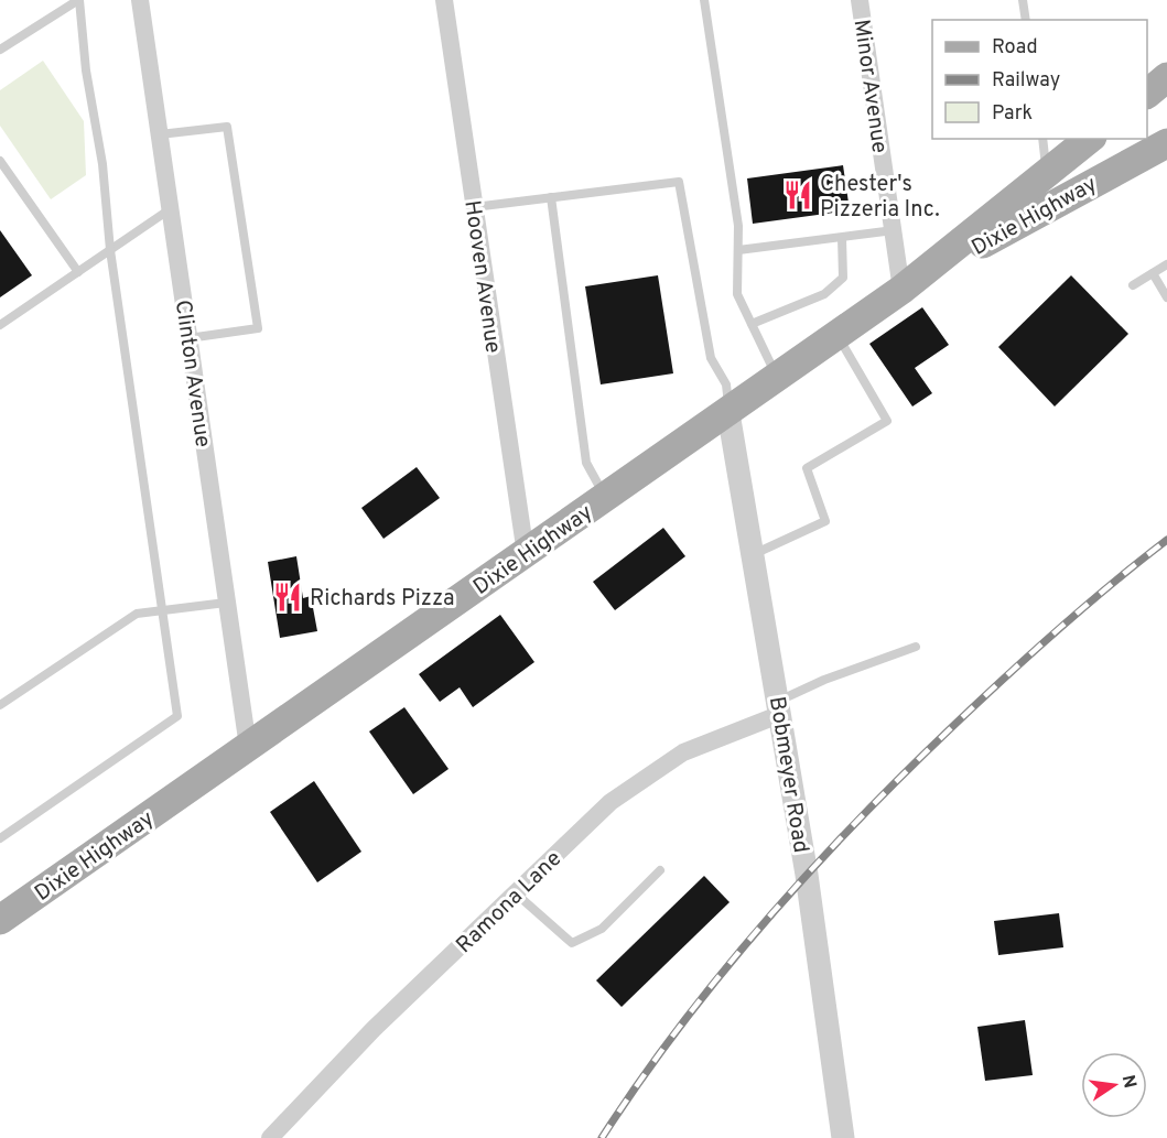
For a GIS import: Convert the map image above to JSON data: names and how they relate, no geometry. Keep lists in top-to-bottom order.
{
  "streets": {
    "main road": ["Dixie Highway"],
    "street": [
      "Minor Avenue",
      "Hooven Avenue",
      "Clinton Avenue",
      "Bobmeyer Road",
      "Ramona Lane"
    ]
  },
  "crossings": [
    ["Minor Avenue", "Dixie Highway"],
    ["Dixie Highway", "Hooven Avenue"],
    ["Dixie Highway", "Clinton Avenue"],
    ["Dixie Highway", "Bobmeyer Road"],
    ["Bobmeyer Road", "Ramona Lane"]
  ],
  "places": {
    "restaurant": ["Chester's Pizzeria Inc.", "Richards Pizza"]
  },
  "legend": ["Road", "Railway", "Park"],
  "north": "right"
}
